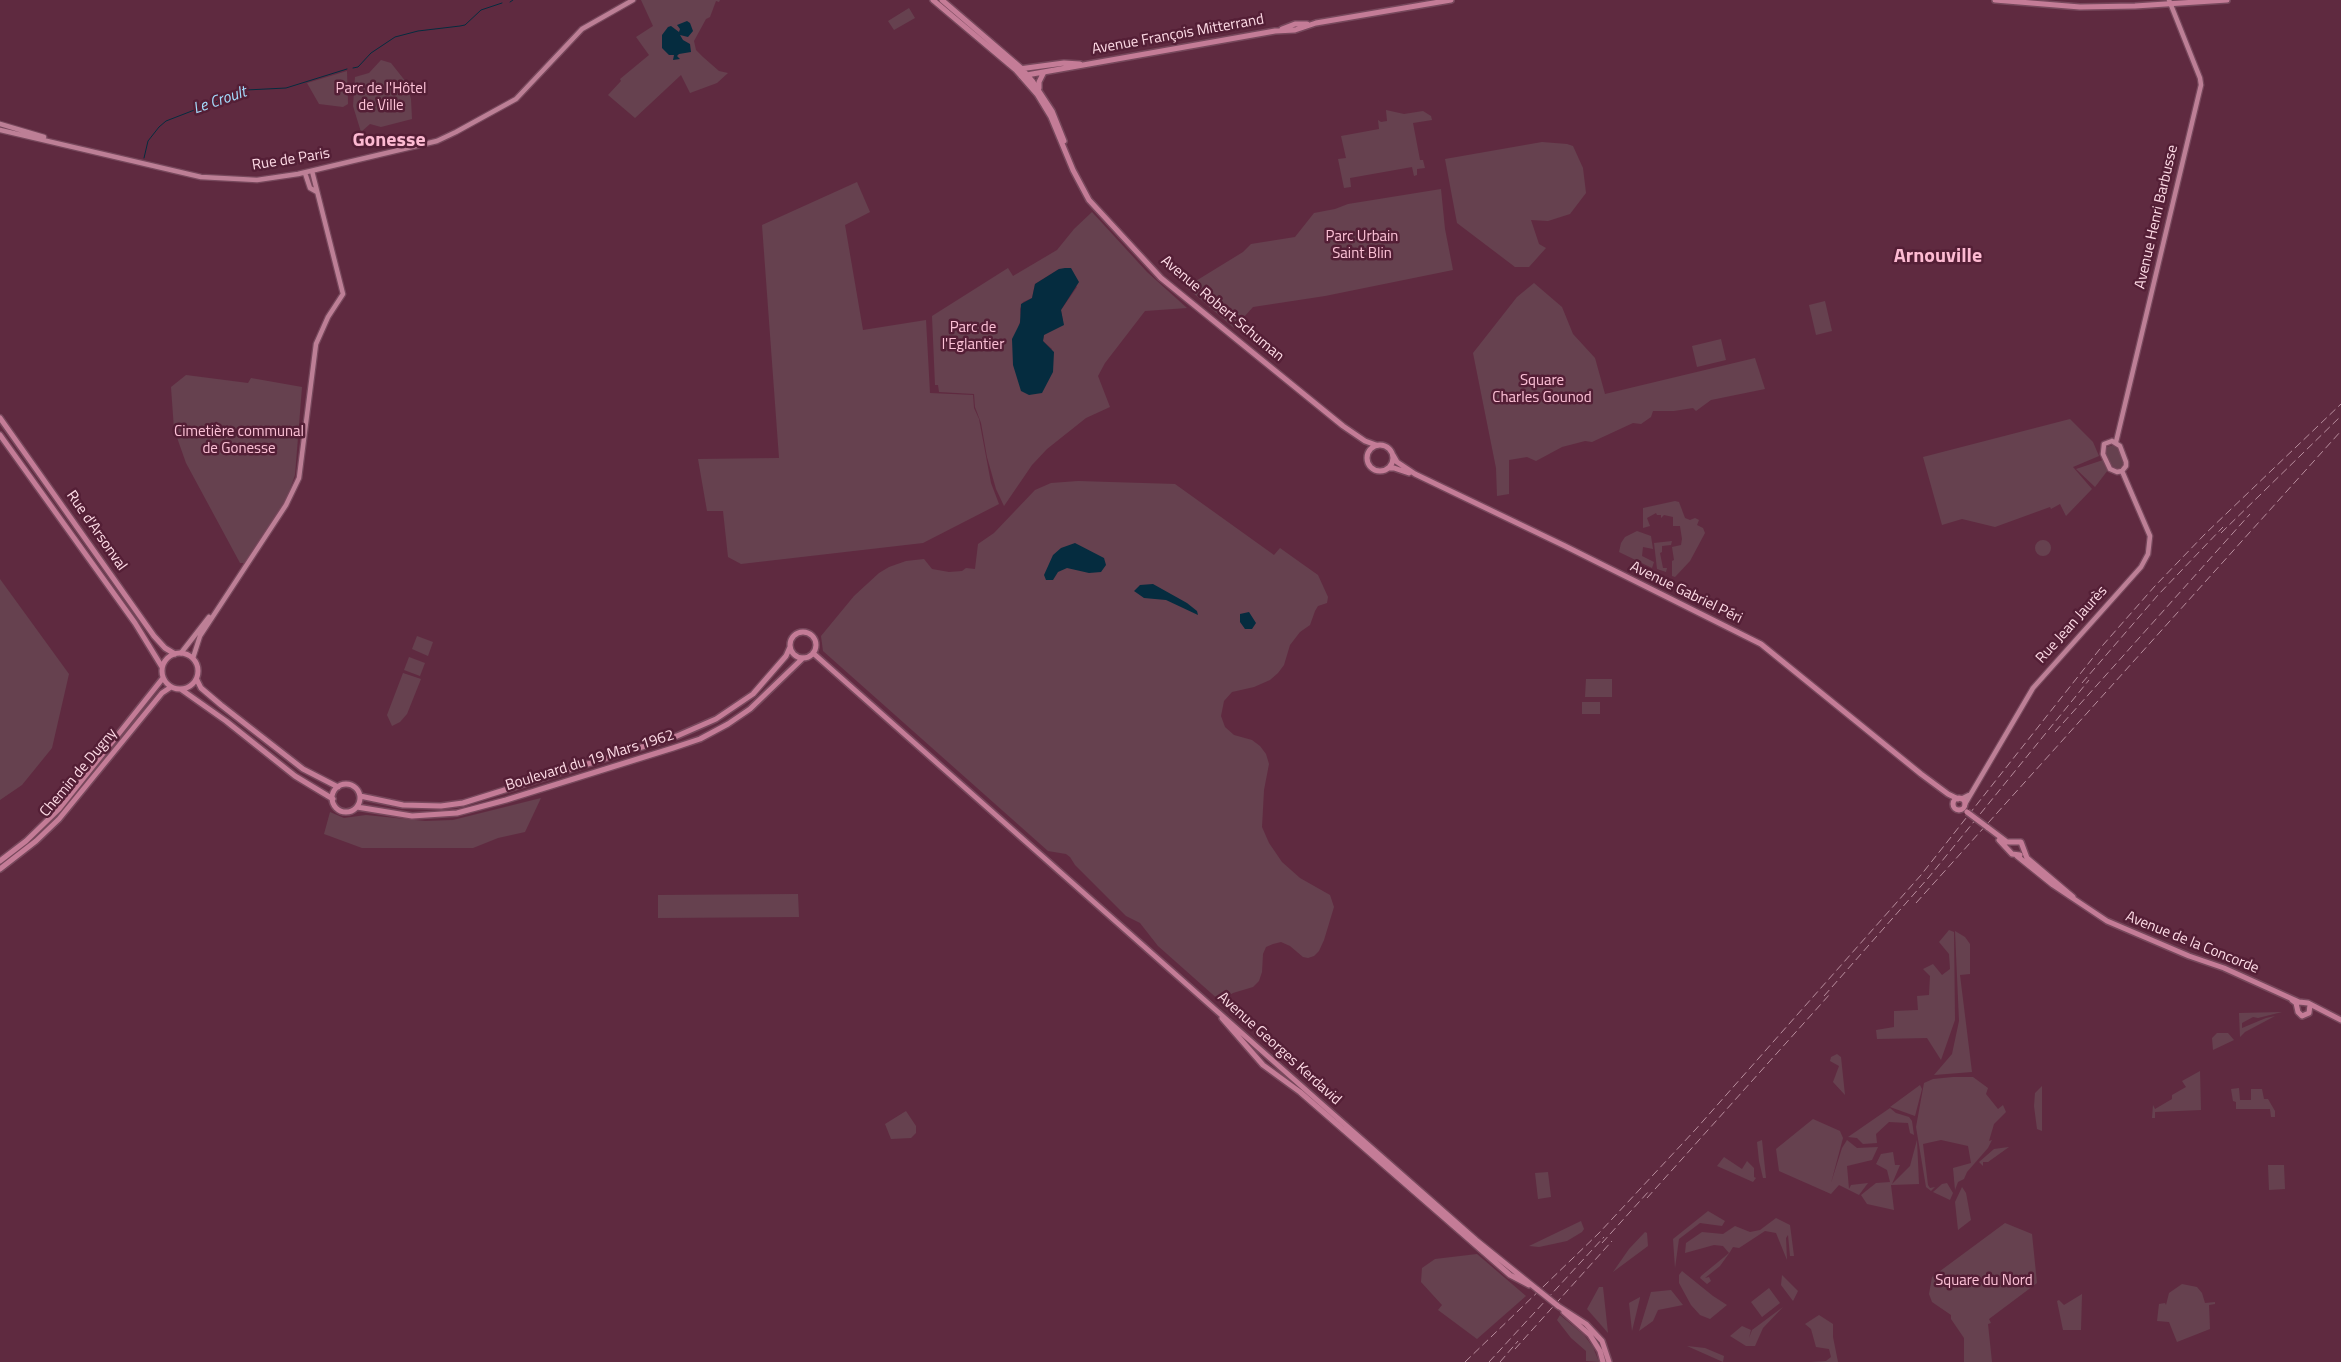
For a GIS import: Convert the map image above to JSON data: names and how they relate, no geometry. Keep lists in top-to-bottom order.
{
  "streets": {
    "main road": [
      "Avenue François Mitterrand",
      "Avenue Robert Schuman",
      "Rue d'Arsonval",
      "Avenue Gabriel Péri",
      "Boulevard du 19 Mars 1962",
      "Chemin de Dugny",
      "Avenue de la Concorde",
      "Avenue Georges Kerdavid"
    ],
    "street": ["Rue de Paris", "Avenue Henri Barbusse", "Rue Jean Jaurès"]
  },
  "crossings": [
    ["Avenue François Mitterrand", "Avenue Robert Schuman"],
    ["Avenue Henri Barbusse", "Rue Jean Jaurès"],
    ["Avenue Robert Schuman", "Avenue Gabriel Péri"],
    ["Rue d'Arsonval", "Chemin de Dugny"],
    ["Avenue Gabriel Péri", "Rue Jean Jaurès"]
  ],
  "districts": ["Gonesse", "Arnouville"],
  "water": ["Le Croult"],
  "parks": [
    "Parc de l'Hôtel de Ville",
    "Parc Urbain Saint Blin",
    "Parc de l'Eglantier",
    "Square Charles Gounod",
    "Cimetière communal de Gonesse",
    "Square du Nord"
  ]
}
